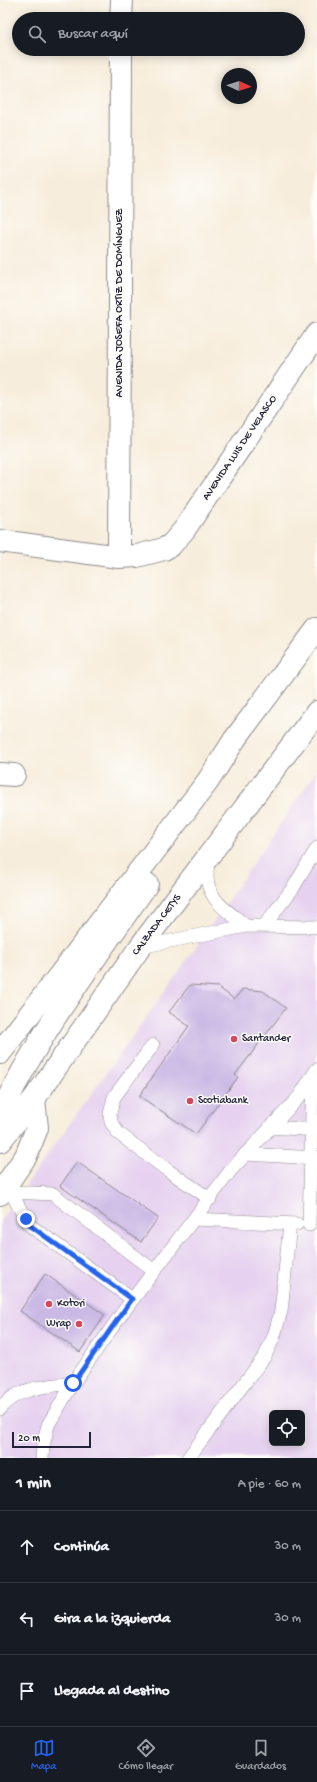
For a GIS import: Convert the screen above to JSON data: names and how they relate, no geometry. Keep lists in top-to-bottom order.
{
  "streets": {
    "main road": ["AVENIDA JOSEFA ORTIZ DE DOMÍNGUEZ", "AVENIDA LUIS DE VELASCO", "CALZADA CETYS"]
  },
  "crossings": [
    ["AVENIDA JOSEFA ORTIZ DE DOMÍNGUEZ", "AVENIDA LUIS DE VELASCO"]
  ],
  "places": [
    "Santander",
    "Scotiabank",
    "Kotori",
    "Wrap"
  ],
  "scale_bar": "20 m",
  "north": "right",
  "page": {
    "search": "Buscar aquí",
    "scale": "20 m",
    "heading": ["1 min", "A pie · 60 m"],
    "list": [
      ["Continúa", "30 m"],
      ["Gira a la izquierda", "30 m"],
      "Llegada al destino"
    ],
    "nav": ["Mapa", "Cómo llegar", "Guardados"]
  }
}
